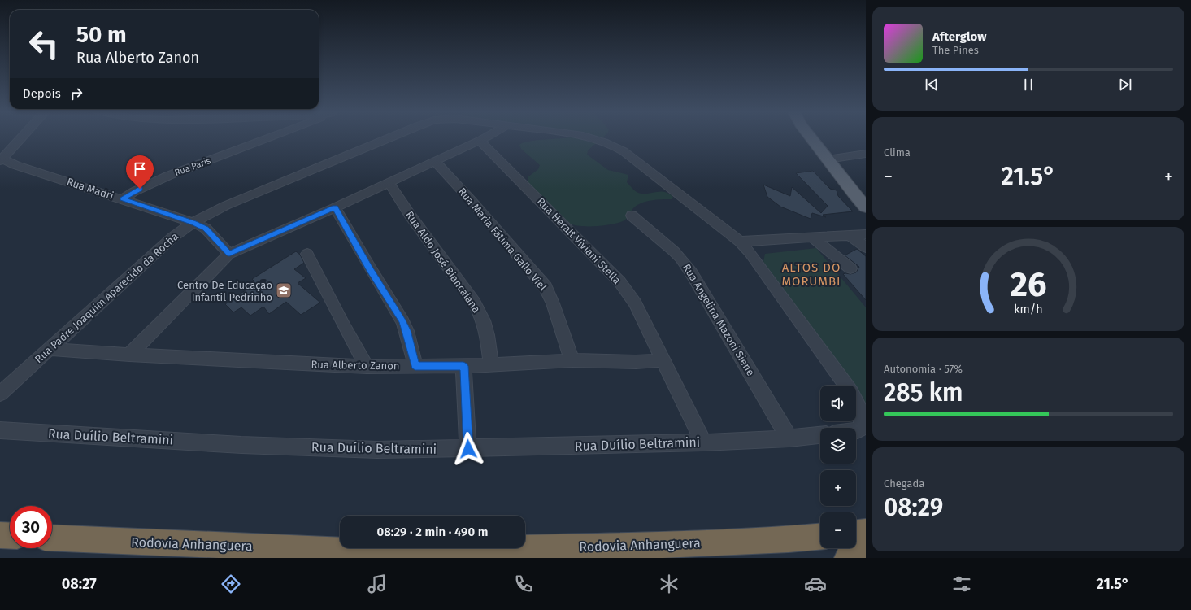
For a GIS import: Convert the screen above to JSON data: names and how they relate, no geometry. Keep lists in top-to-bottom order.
{
  "streets": {
    "highway": ["Rodovia Anhanguera"],
    "street": [
      "Rua Paris",
      "Rua Madri",
      "Rua Maria Fátima Gallo Viel",
      "Rua Heralt Viviani Stella",
      "Rua Aldo José Biancalana",
      "Rua Padre Joaquim Aparecido da Rocha",
      "Rua Angelina Mazoni Siene",
      "Rua Alberto Zanon",
      "Rua Duílio Beltramini"
    ]
  },
  "crossings": [
    ["Rua Paris", "Rua Madri"],
    ["Rua Madri", "Rua Padre Joaquim Aparecido da Rocha"],
    ["Rua Maria Fátima Gallo Viel", "Rua Alberto Zanon"],
    ["Rua Heralt Viviani Stella", "Rua Alberto Zanon"],
    ["Rua Heralt Viviani Stella", "Rua Duílio Beltramini"],
    ["Rua Aldo José Biancalana", "Rua Alberto Zanon"],
    ["Rua Padre Joaquim Aparecido da Rocha", "Rua Alberto Zanon"],
    ["Rua Angelina Mazoni Siene", "Rua Duílio Beltramini"]
  ],
  "districts": ["ALTOS DO MORUMBI"],
  "places": {
    "school or university": ["Centro De Educação Infantil Pedrinho"]
  },
  "page": {
    "turn": ["50 m", "Rua Alberto Zanon"],
    "song": ["Afterglow", "The Pines"],
    "then": "Depois",
    "tile": [
      "Clima",
      ["Autonomia · 57%", "285 km"],
      ["Chegada", "08:29"]
    ],
    "heat": ["−", "21.5°", "+"],
    "map_buttons": ["+", "−"],
    "limit": "30",
    "trip": "08:29 · 2 min · 490 m",
    "tabs": ["08:27", "21.5°"],
    "gauge": ["26", "km/h"]
  }
}
